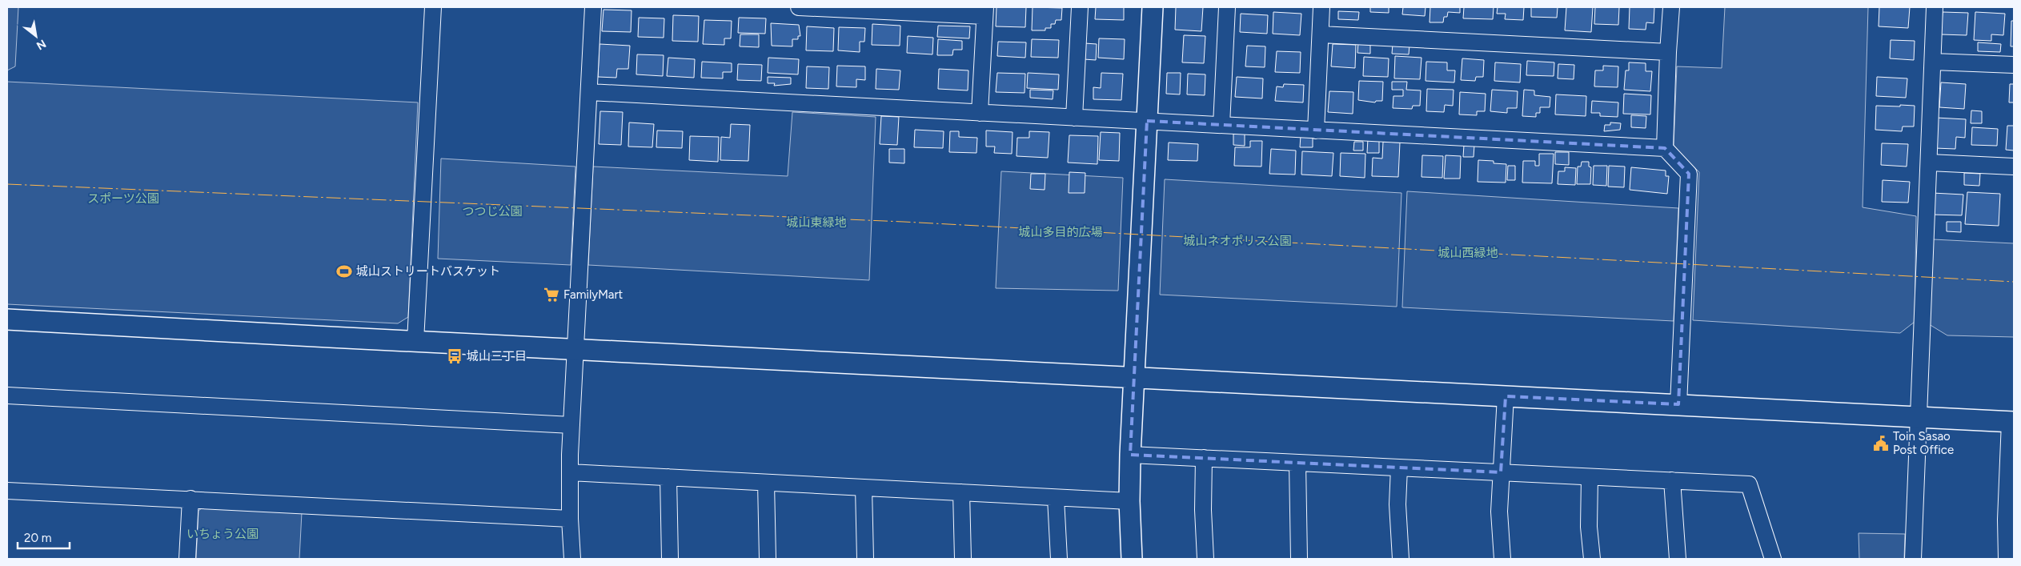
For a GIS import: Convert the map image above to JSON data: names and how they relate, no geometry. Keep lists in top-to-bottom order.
{
  "parks": [
    "スポーツ公園",
    "つつじ公園",
    "城山東緑地",
    "城山多目的広場",
    "城山ネオポリス公園",
    "城山西緑地",
    "いちょう公園"
  ],
  "places": {
    "sports": ["城山ストリートバスケット"],
    "supermarket": ["FamilyMart"],
    "bus stop": ["城山三丁目"],
    "public building": ["Toin Sasao Post Office"]
  },
  "scale_bar": "20 m",
  "north": "bottom right"
}
